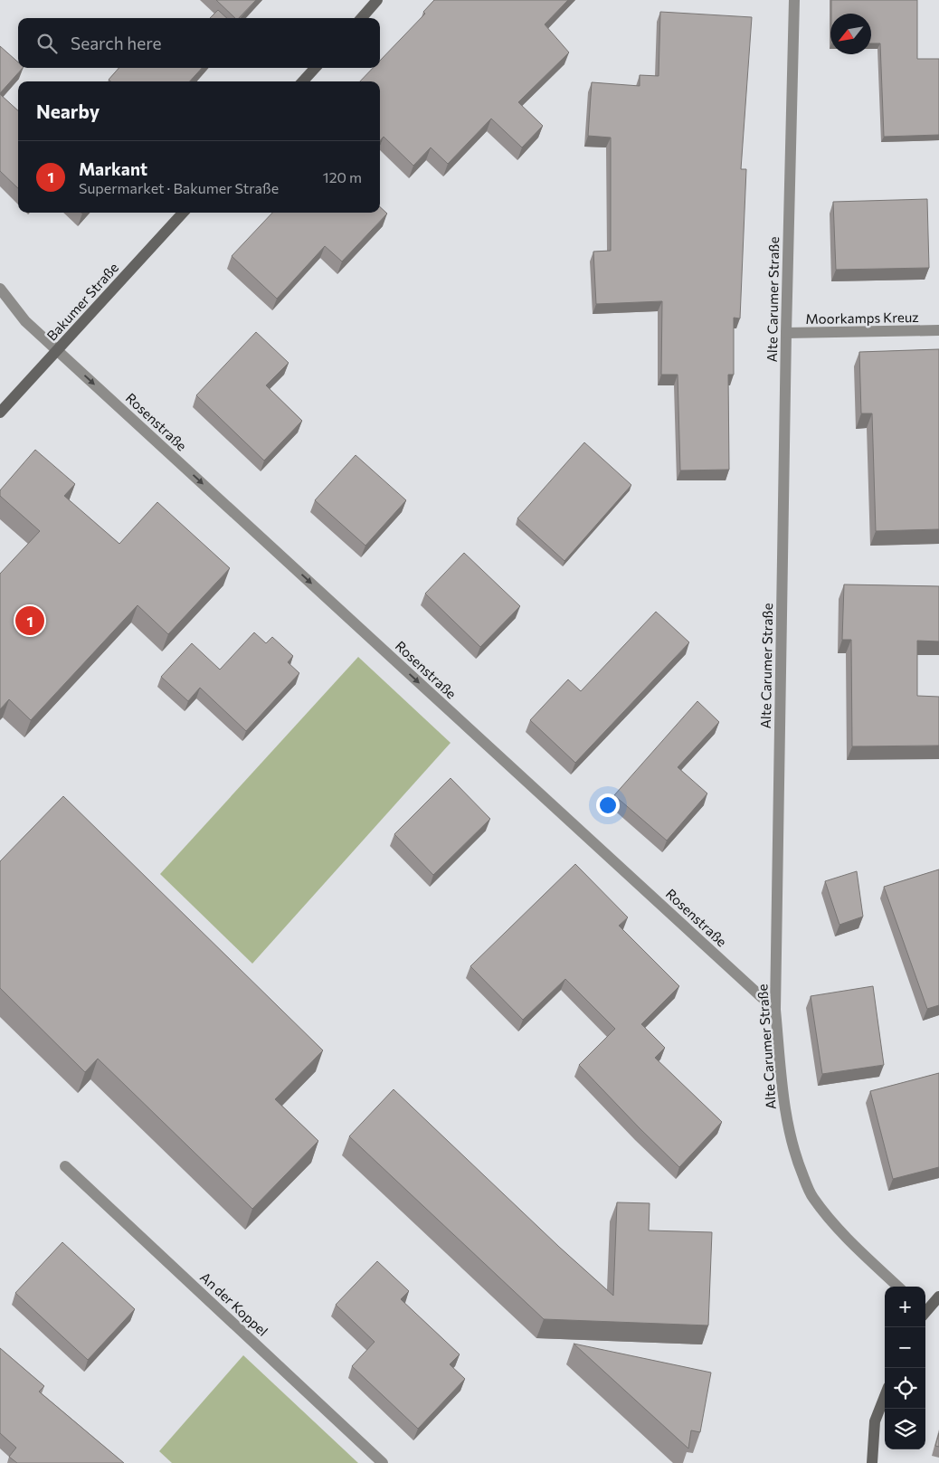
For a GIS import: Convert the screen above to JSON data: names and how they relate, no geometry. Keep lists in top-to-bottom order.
{
  "streets": {
    "main road": ["Bakumer Straße"],
    "street": [
      "Alte Carumer Straße",
      "Moorkamps Kreuz",
      "Rosenstraße",
      "An der Koppel"
    ]
  },
  "crossings": [
    ["Alte Carumer Straße", "Moorkamps Kreuz"],
    ["Alte Carumer Straße", "Rosenstraße"],
    ["Bakumer Straße", "Rosenstraße"]
  ],
  "one_way": ["Rosenstraße"],
  "north": "bottom left",
  "page": {
    "search": "Search here",
    "heading": "Nearby",
    "list": [
      {
        "mark": "1",
        "name": "Markant",
        "note": "Supermarket · Bakumer Straße",
        "value": "120 m"
      }
    ],
    "pins": "1",
    "map_buttons": ["+", "−"]
  }
}
